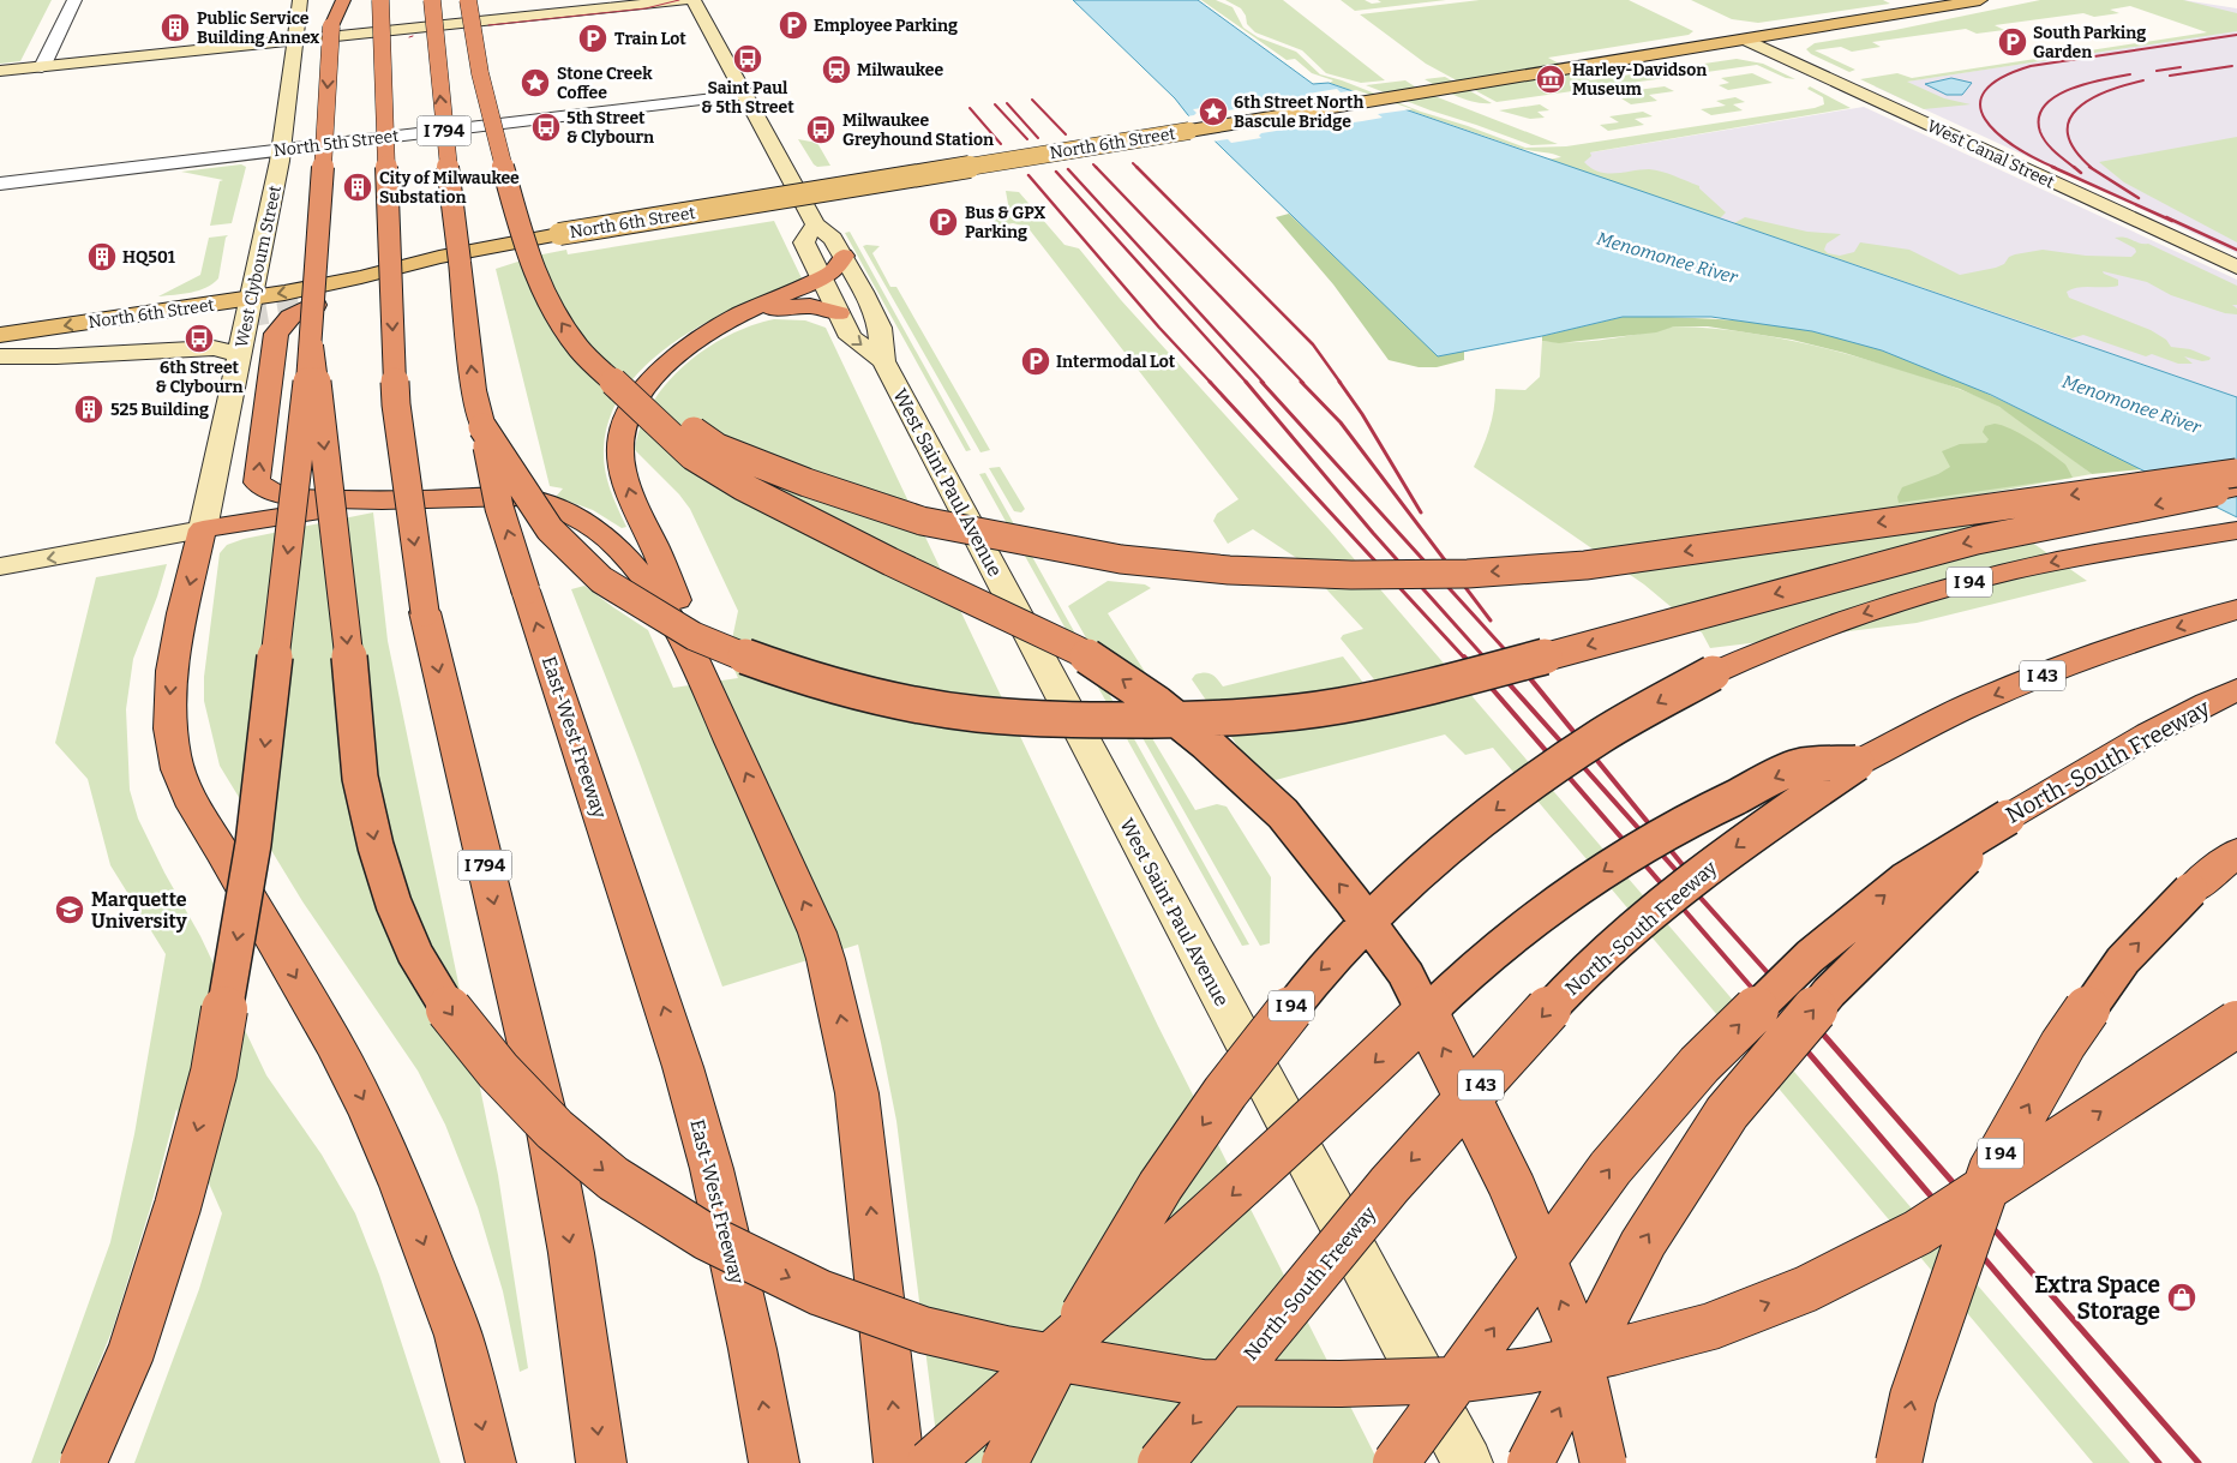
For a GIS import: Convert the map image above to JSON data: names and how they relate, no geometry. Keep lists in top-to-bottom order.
{
  "streets": {
    "highway": [
      "I 794",
      "I 94",
      "I 43",
      "East-West Freeway",
      "North-South Freeway"
    ],
    "main road": ["North 6th Street"],
    "street": [
      "North 5th Street",
      "West Canal Street",
      "West Clybourn Street",
      "West Saint Paul Avenue"
    ]
  },
  "crossings": [
    ["North 5th Street", "West Clybourn Street"],
    ["North 5th Street", "West Saint Paul Avenue"],
    ["North 6th Street", "West Canal Street"],
    ["North 6th Street", "West Clybourn Street"]
  ],
  "water": ["Menomonee River"],
  "places": {
    "parking": [
      "Employee Parking",
      "Train Lot",
      "South Parking Garden",
      "Bus & GPX Parking",
      "Intermodal Lot"
    ],
    "building": [
      "Public Service Building Annex",
      "City of Milwaukee Substation",
      "HQ501",
      "525 Building"
    ],
    "bus stop": [
      "Saint Paul & 5th Street",
      "5th Street & Clybourn",
      "Milwaukee Greyhound Station",
      "6th Street & Clybourn"
    ],
    "station": ["Milwaukee"],
    "museum": ["Harley-Davidson Museum"],
    "place": ["Stone Creek Coffee", "6th Street North Bascule Bridge"],
    "school or university": ["Marquette University"],
    "shop": ["Extra Space Storage"]
  }
}
